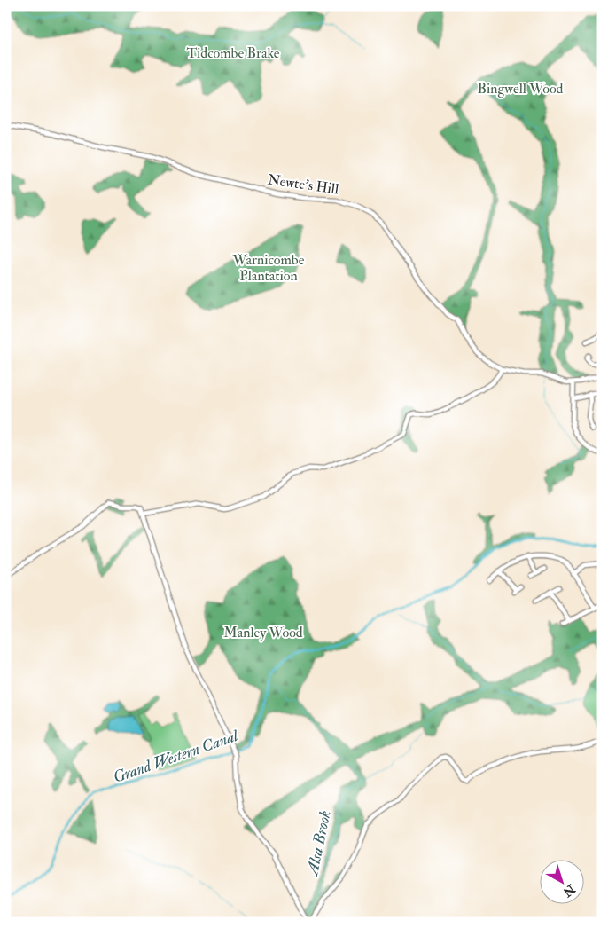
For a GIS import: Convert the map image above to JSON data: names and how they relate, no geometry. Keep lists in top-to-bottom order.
{
  "streets": {
    "street": ["Newte's Hill"]
  },
  "water": ["Grand Western Canal", "Alsa Brook"],
  "parks": [
    "Tidcombe Brake",
    "Bingwell Wood",
    "Warnicombe Plantation",
    "Manley Wood"
  ],
  "north": "bottom right"
}
